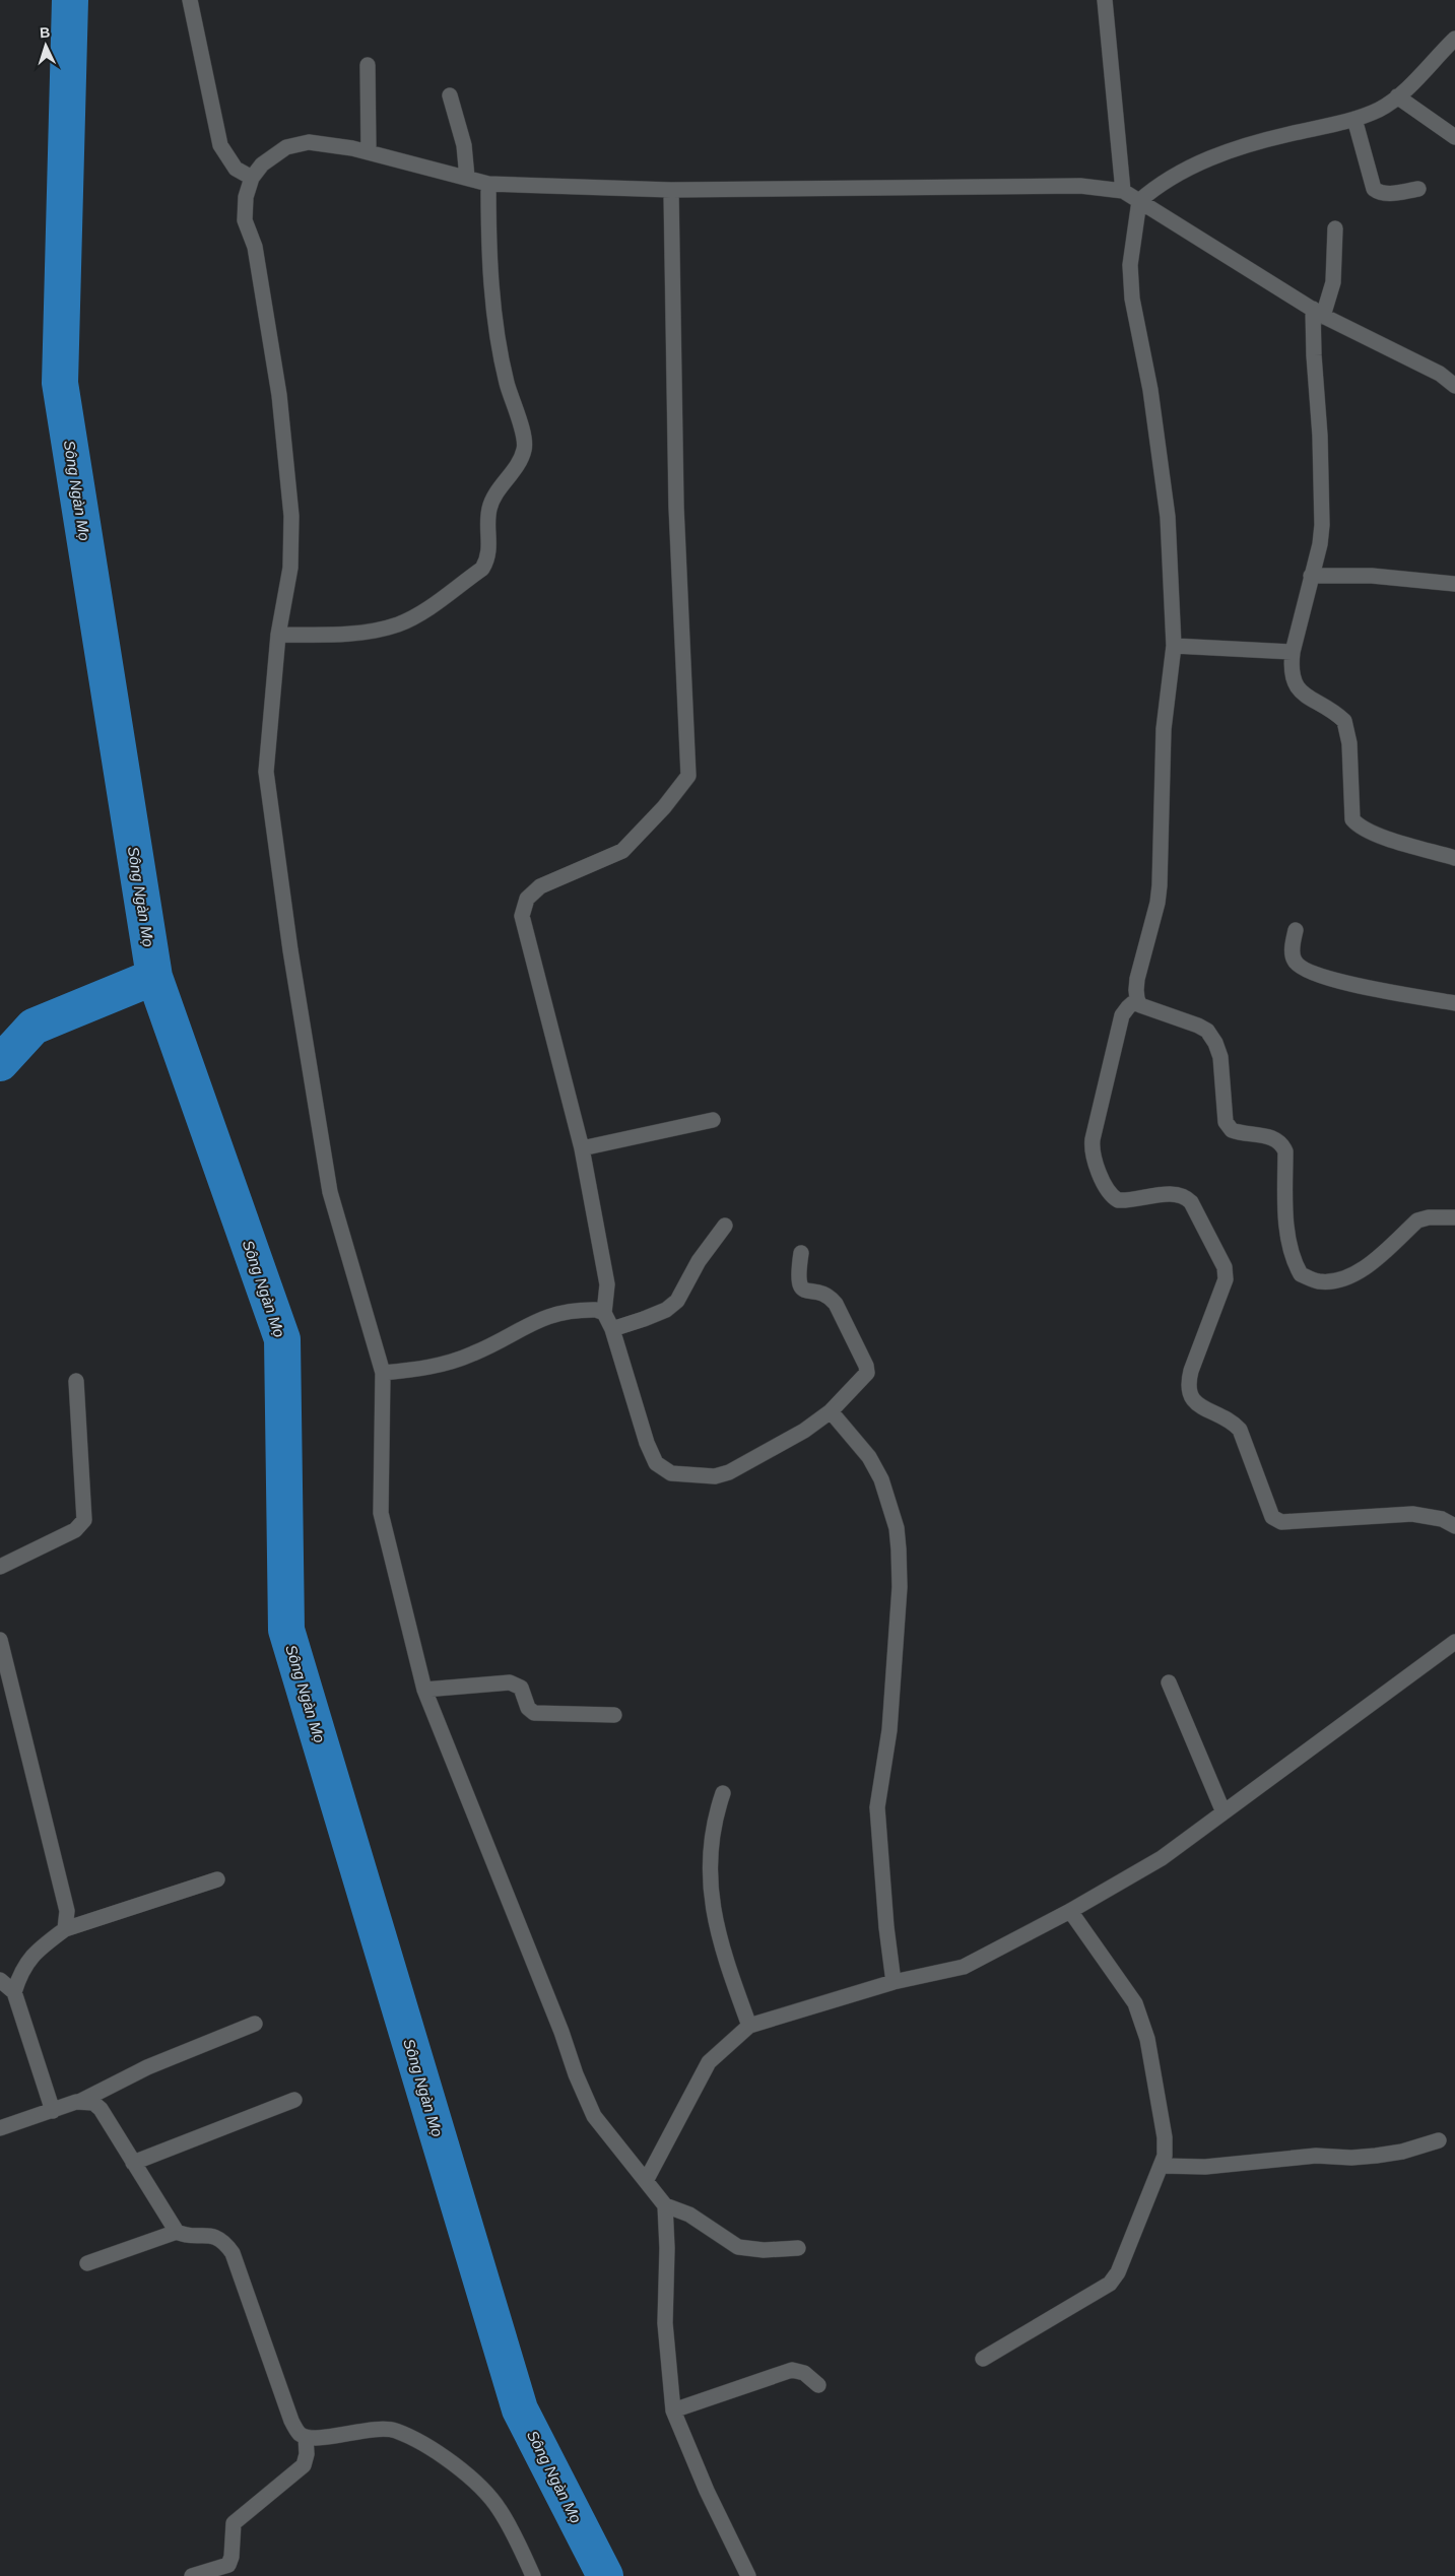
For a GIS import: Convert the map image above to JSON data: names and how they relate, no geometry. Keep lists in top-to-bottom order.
{
  "water": ["Sông Ngàn Mọ"],
  "north": "top"
}
